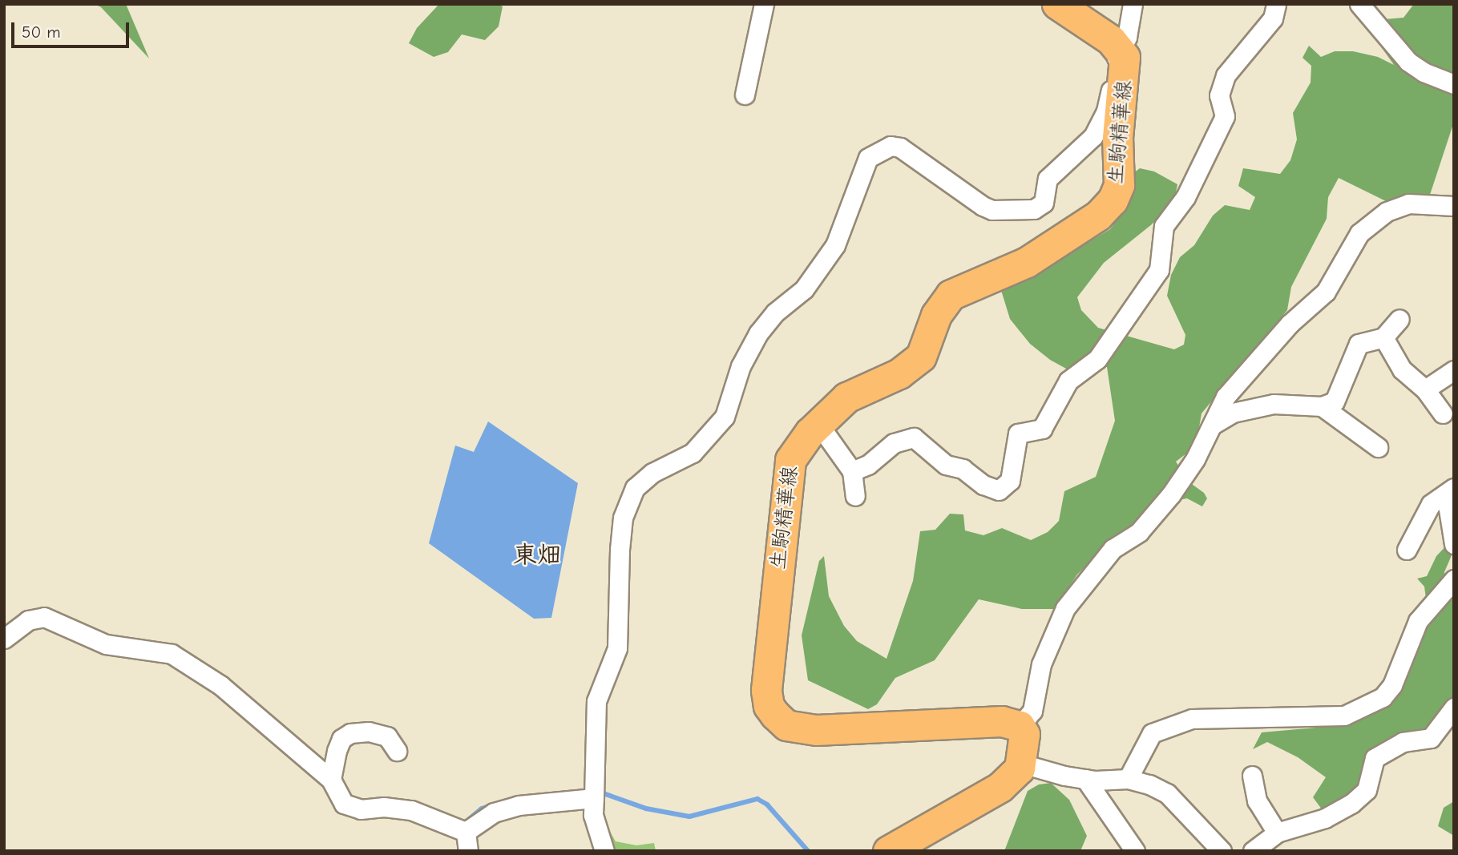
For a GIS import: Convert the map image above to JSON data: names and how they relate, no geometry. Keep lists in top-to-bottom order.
{
  "streets": {
    "main road": ["生駒精華線"]
  },
  "districts": ["東畑"],
  "scale_bar": "50 m"
}
